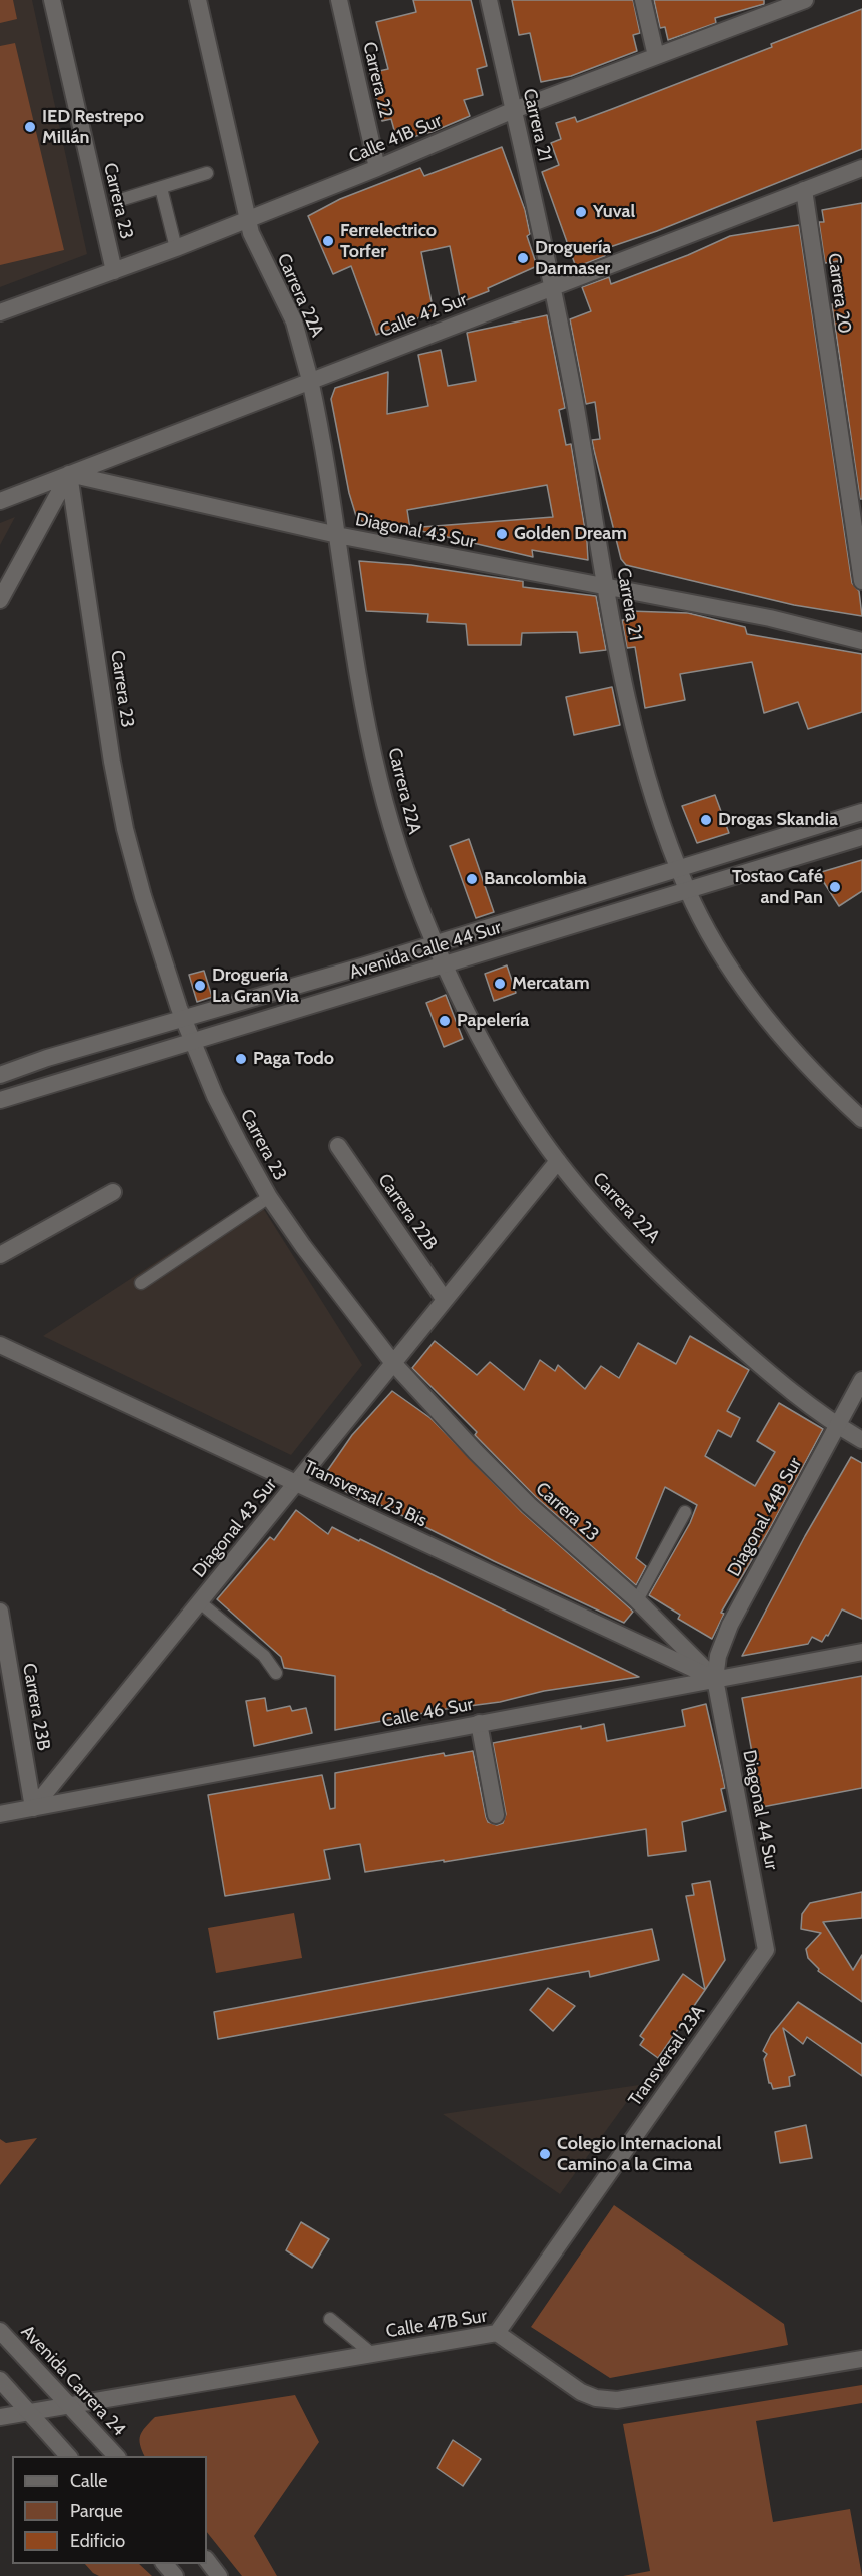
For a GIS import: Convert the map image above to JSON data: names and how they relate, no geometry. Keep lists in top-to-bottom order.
{
  "streets": {
    "street": [
      "Carrera 22",
      "Carrera 21",
      "Calle 41B Sur",
      "Carrera 23",
      "Carrera 20",
      "Carrera 22A",
      "Calle 42 Sur",
      "Diagonal 43 Sur",
      "Avenida Calle 44 Sur",
      "Carrera 22B",
      "Transversal 23 Bis",
      "Diagonal 44B Sur",
      "Carrera 23B",
      "Calle 46 Sur",
      "Diagonal 44 Sur",
      "Transversal 23A",
      "Calle 47B Sur",
      "Avenida Carrera 24"
    ]
  },
  "crossings": [
    ["Carrera 22", "Calle 41B Sur"],
    ["Carrera 21", "Calle 41B Sur"],
    ["Carrera 21", "Calle 42 Sur"],
    ["Carrera 21", "Diagonal 43 Sur"],
    ["Carrera 21", "Avenida Calle 44 Sur"],
    ["Calle 41B Sur", "Carrera 23"],
    ["Calle 41B Sur", "Carrera 22A"],
    ["Carrera 23", "Calle 42 Sur"],
    ["Carrera 23", "Diagonal 43 Sur"],
    ["Carrera 23", "Avenida Calle 44 Sur"],
    ["Carrera 23", "Transversal 23 Bis"],
    ["Carrera 23", "Diagonal 44B Sur"],
    ["Carrera 23", "Calle 46 Sur"],
    ["Carrera 23", "Diagonal 44 Sur"],
    ["Carrera 20", "Calle 42 Sur"],
    ["Carrera 22A", "Calle 42 Sur"],
    ["Carrera 22A", "Diagonal 43 Sur"],
    ["Carrera 22A", "Avenida Calle 44 Sur"],
    ["Carrera 22A", "Diagonal 44B Sur"],
    ["Calle 42 Sur", "Diagonal 43 Sur"],
    ["Diagonal 43 Sur", "Carrera 22B"],
    ["Diagonal 43 Sur", "Transversal 23 Bis"],
    ["Diagonal 43 Sur", "Carrera 23B"],
    ["Diagonal 43 Sur", "Calle 46 Sur"],
    ["Transversal 23 Bis", "Diagonal 44B Sur"],
    ["Transversal 23 Bis", "Calle 46 Sur"],
    ["Transversal 23 Bis", "Diagonal 44 Sur"],
    ["Diagonal 44B Sur", "Calle 46 Sur"],
    ["Diagonal 44B Sur", "Diagonal 44 Sur"],
    ["Carrera 23B", "Calle 46 Sur"],
    ["Calle 46 Sur", "Diagonal 44 Sur"],
    ["Diagonal 44 Sur", "Transversal 23A"],
    ["Transversal 23A", "Calle 47B Sur"],
    ["Calle 47B Sur", "Avenida Carrera 24"]
  ],
  "places": [
    "IED Restrepo Millán",
    "Yuval",
    "Ferrelectrico Torfer",
    "Droguería Darmaser",
    "Golden Dream",
    "Drogas Skandia",
    "Bancolombia",
    "Tostao Café and Pan",
    "Mercatam",
    "Droguería La Gran Via",
    "Papelería",
    "Paga Todo",
    "Colegio Internacional Camino a la Cima"
  ],
  "legend": ["Calle", "Parque", "Edificio"]
}
